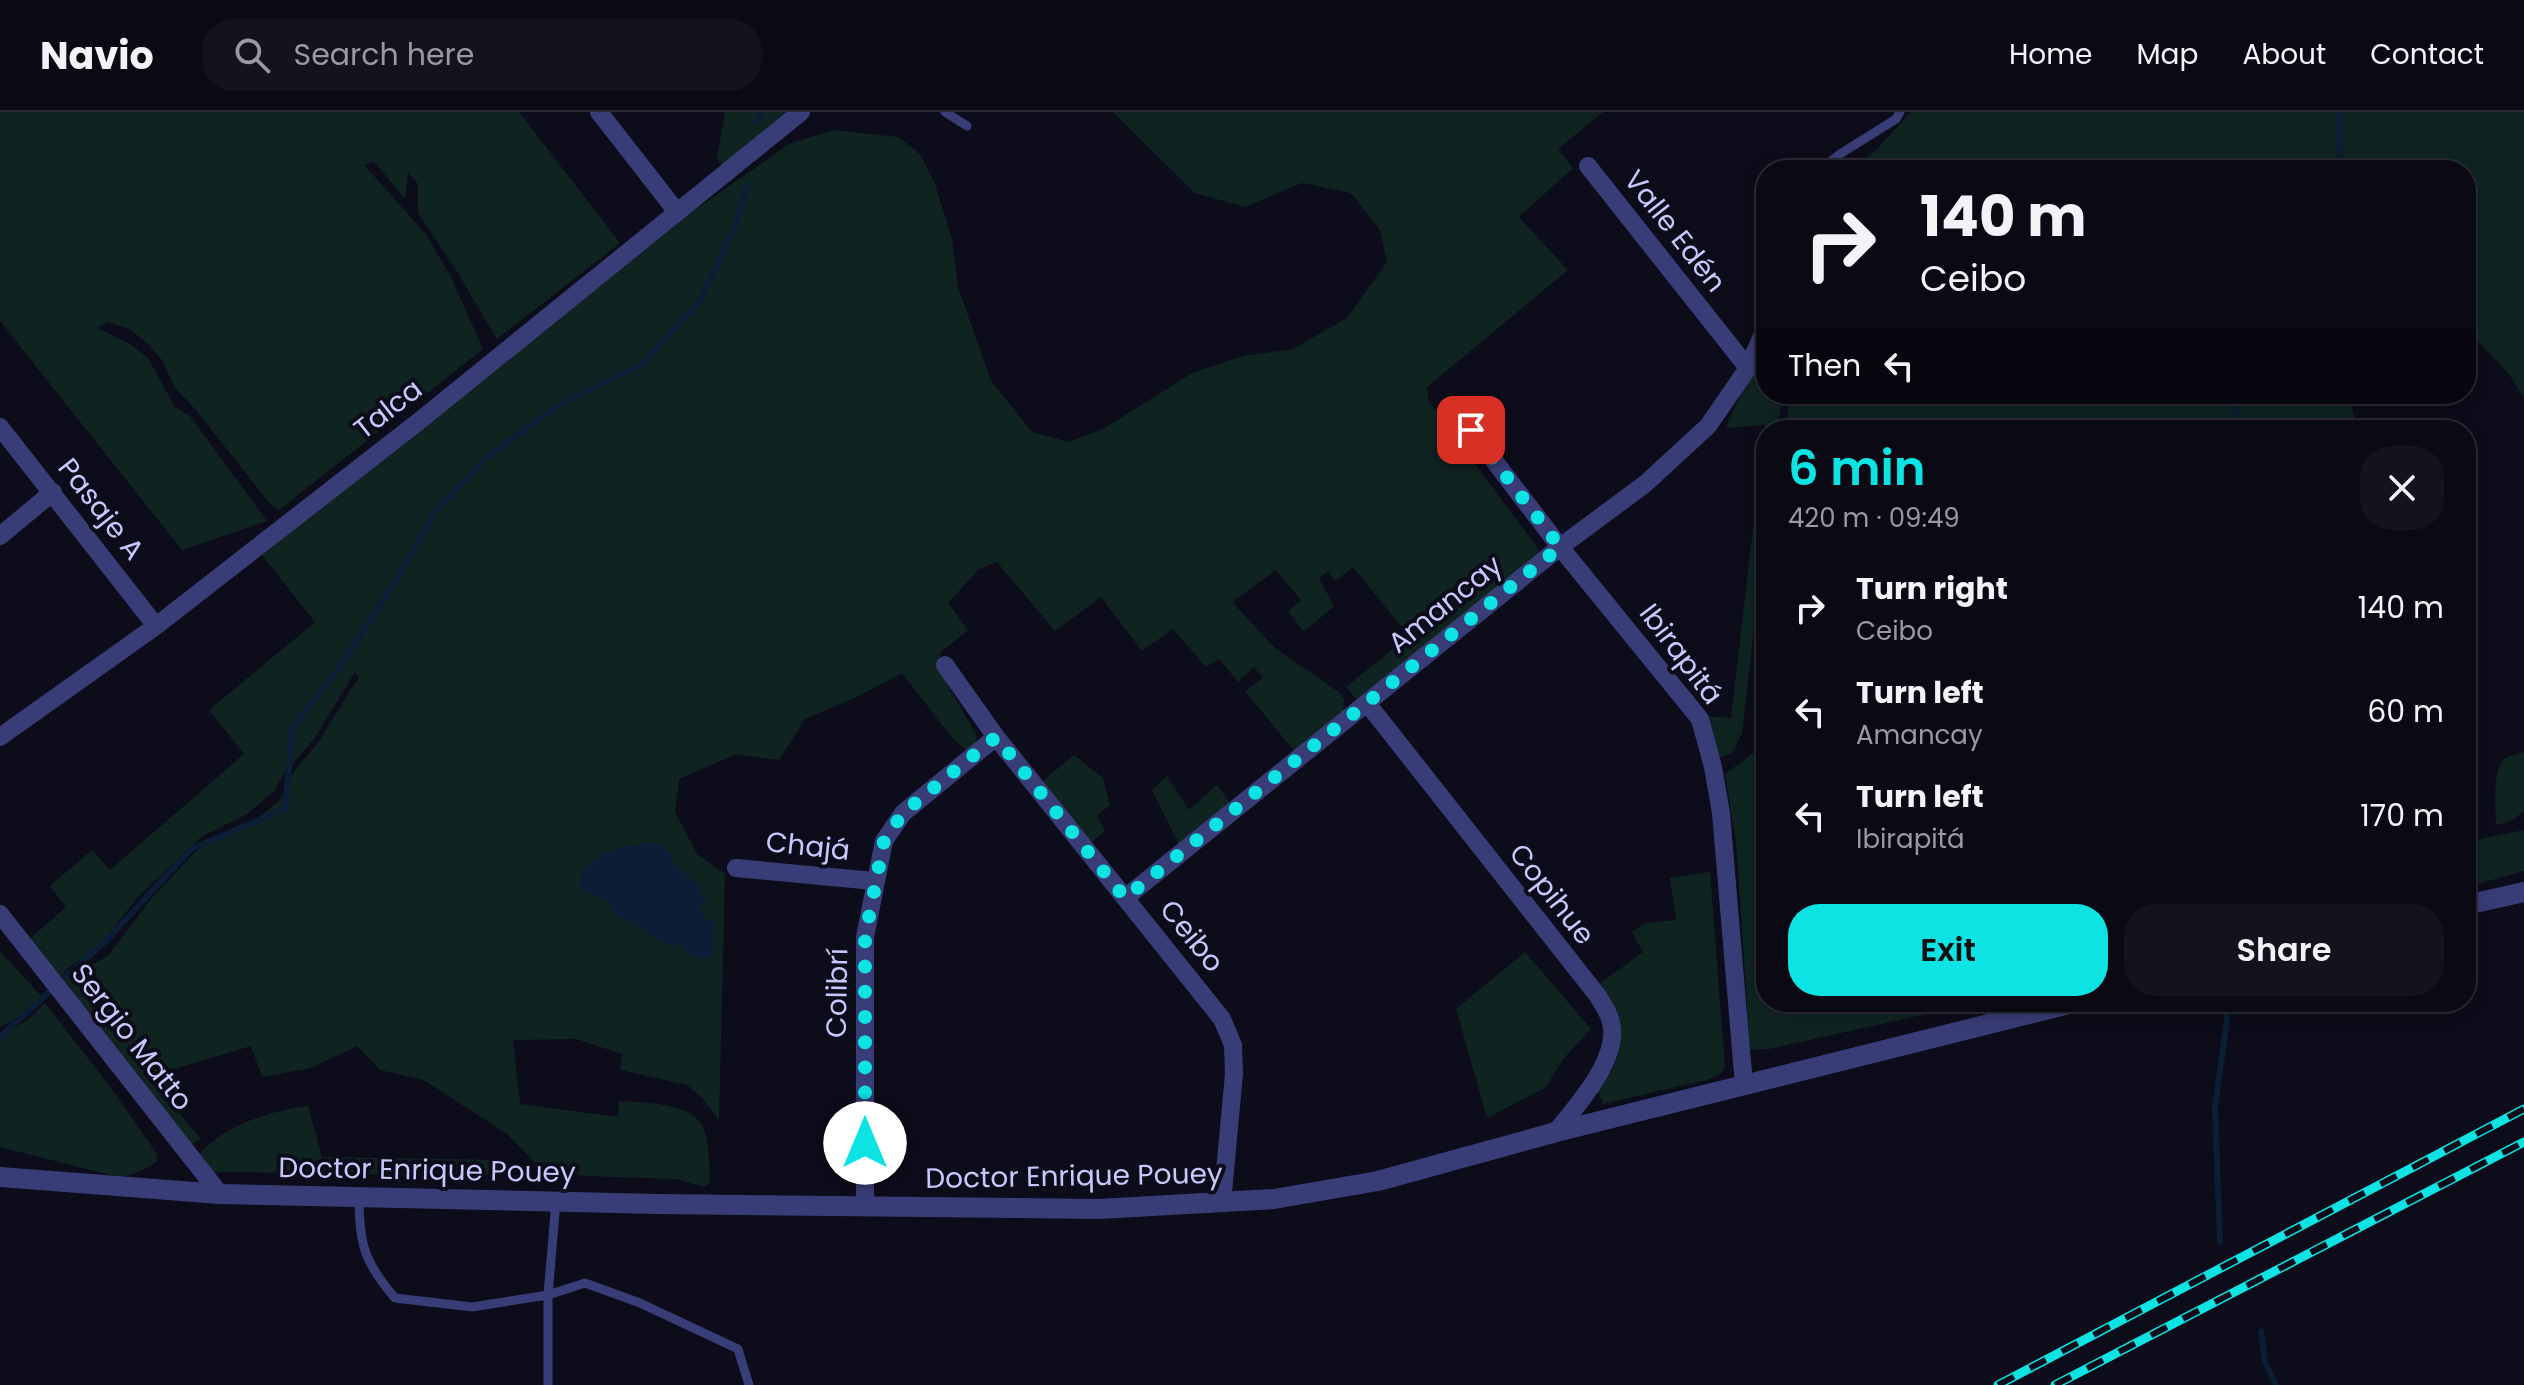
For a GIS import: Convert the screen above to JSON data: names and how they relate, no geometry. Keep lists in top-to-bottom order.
{
  "streets": {
    "street": [
      "Valle Edén",
      "Talca",
      "Pasaje A",
      "Amancay",
      "Ibirapitá",
      "Chajá",
      "Copihue",
      "Ceibo",
      "Colibrí",
      "Sergio Matto",
      "Doctor Enrique Pouey"
    ]
  },
  "crossings": [
    ["Valle Edén", "Amancay"],
    ["Talca", "Pasaje A"],
    ["Amancay", "Ibirapitá"],
    ["Amancay", "Copihue"],
    ["Amancay", "Ceibo"],
    ["Ibirapitá", "Doctor Enrique Pouey"],
    ["Chajá", "Colibrí"],
    ["Copihue", "Doctor Enrique Pouey"],
    ["Ceibo", "Colibrí"],
    ["Ceibo", "Doctor Enrique Pouey"],
    ["Colibrí", "Doctor Enrique Pouey"],
    ["Sergio Matto", "Doctor Enrique Pouey"]
  ],
  "page": {
    "header": "Navio",
    "search": "Search here",
    "nav": [
      "Home",
      "Map",
      "About",
      "Contact"
    ],
    "turn": ["140 m", "Ceibo"],
    "then": "Then",
    "heading": ["6 min", "420 m · 09:49"],
    "list": [
      {
        "name": "Turn right",
        "note": "Ceibo",
        "value": "140 m"
      },
      {
        "name": "Turn left",
        "note": "Amancay",
        "value": "60 m"
      },
      {
        "name": "Turn left",
        "note": "Ibirapitá",
        "value": "170 m"
      }
    ],
    "buttons": ["Exit", "Share"]
  }
}
